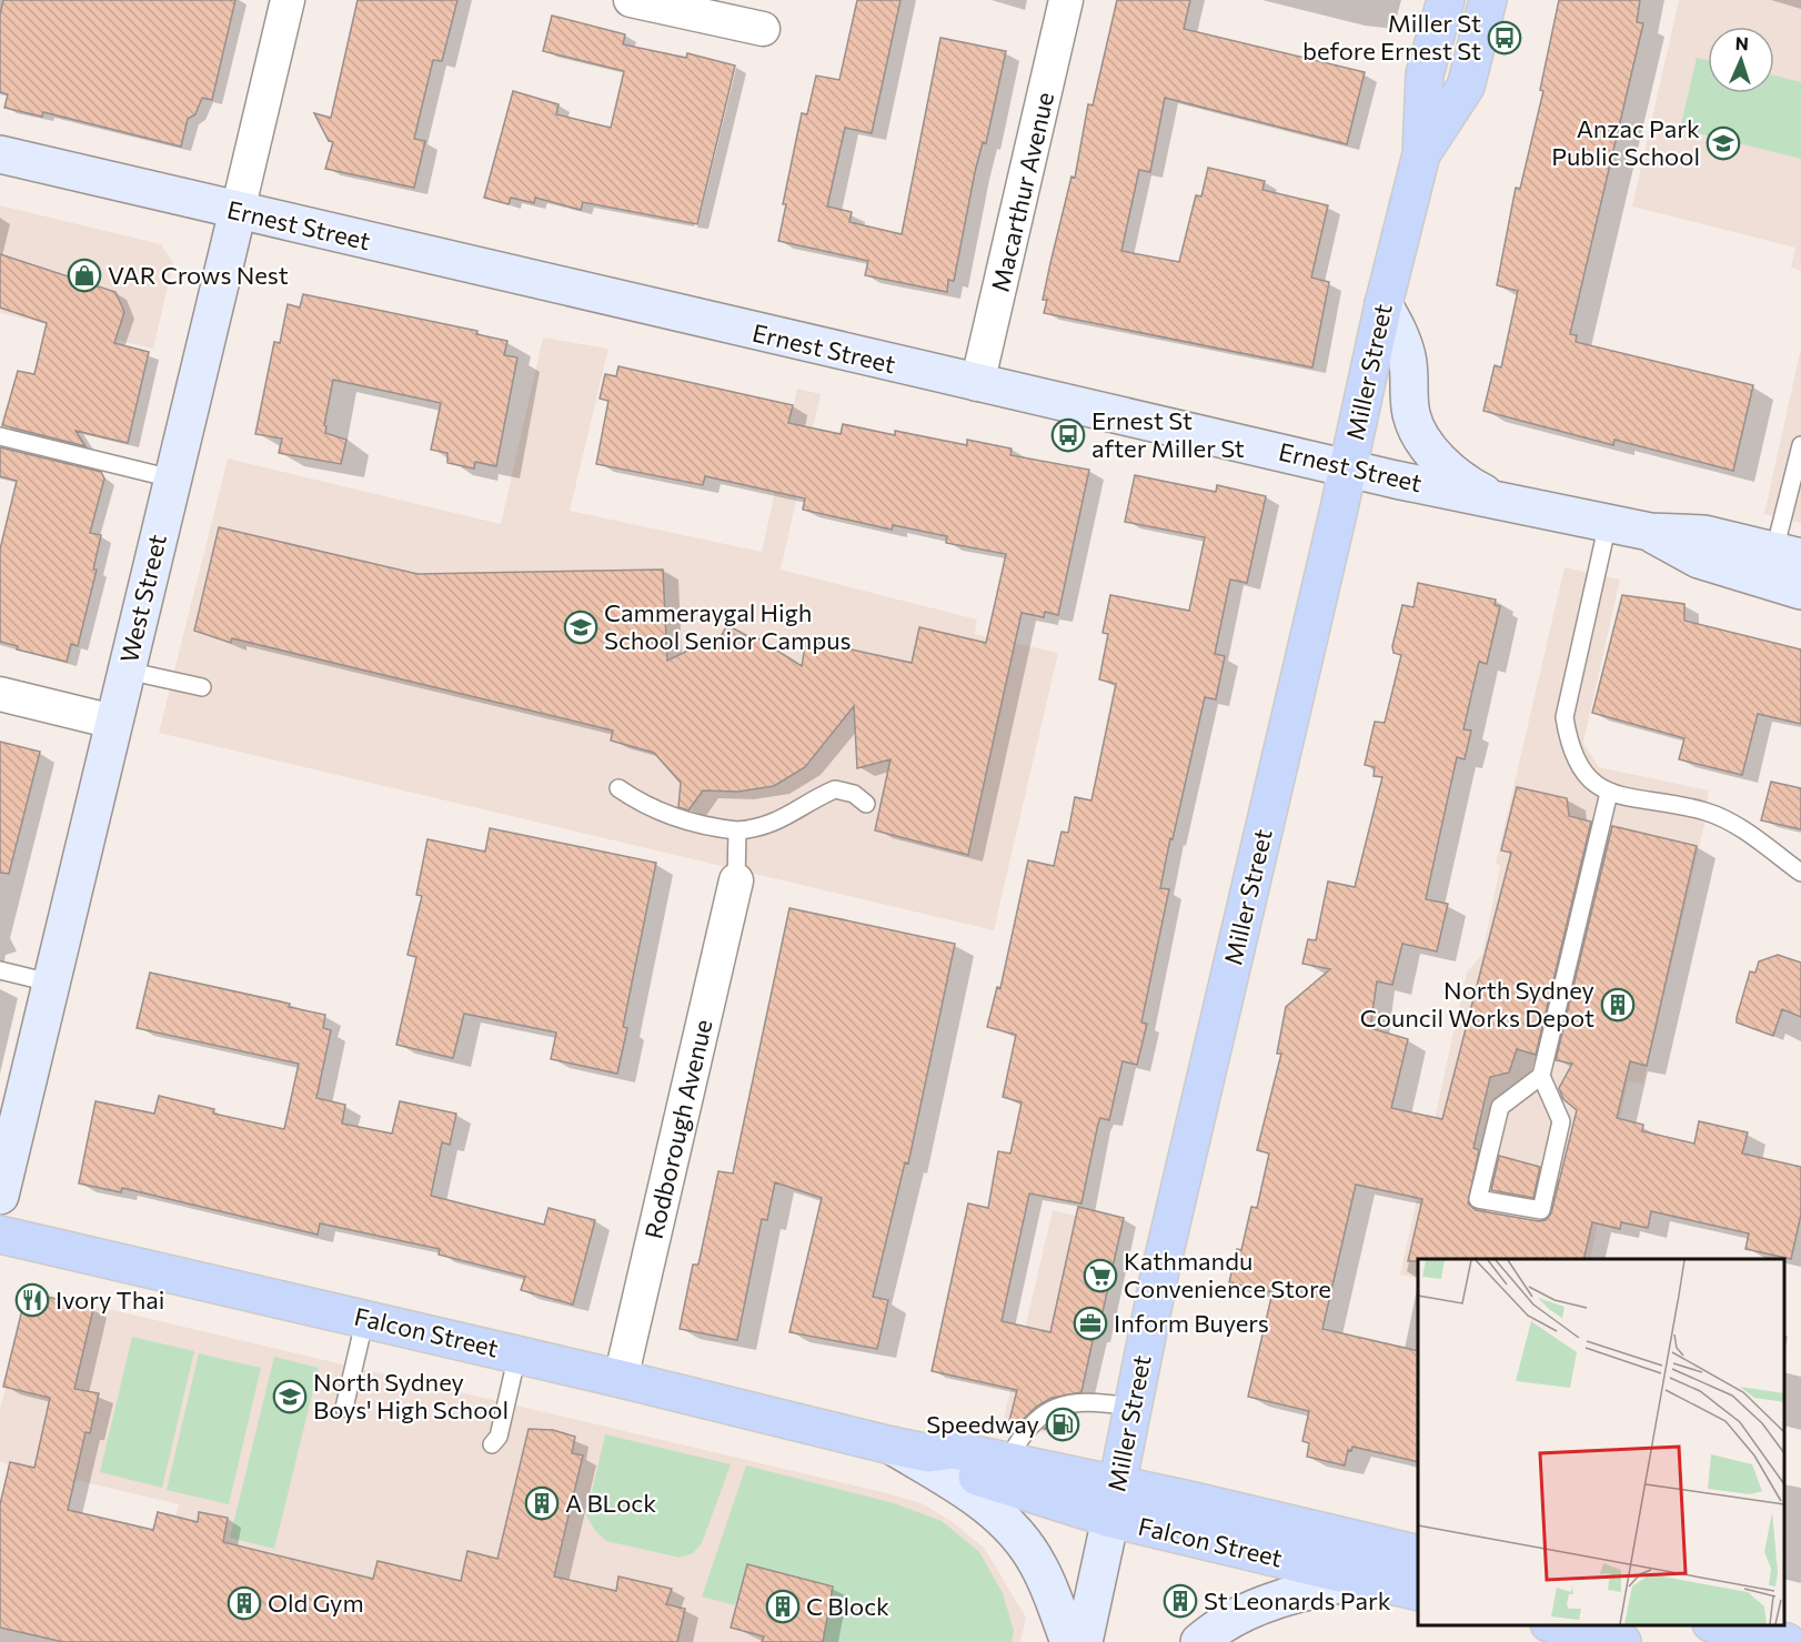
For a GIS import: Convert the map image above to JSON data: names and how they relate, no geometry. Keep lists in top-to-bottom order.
{
  "streets": {
    "main road": ["Miller Street", "Falcon Street"],
    "street": [
      "Macarthur Avenue",
      "Ernest Street",
      "West Street",
      "Rodborough Avenue"
    ]
  },
  "crossings": [
    ["Macarthur Avenue", "Ernest Street"],
    ["Ernest Street", "Miller Street"],
    ["Ernest Street", "West Street"],
    ["Miller Street", "Falcon Street"],
    ["Rodborough Avenue", "Falcon Street"]
  ],
  "places": {
    "bus stop": ["Miller St before Ernest St", "Ernest St after Miller St"],
    "school or university": ["Anzac Park Public School", "Cammeraygal High School Senior Campus", "North Sydney Boys' High School"],
    "shop": ["VAR Crows Nest"],
    "building": [
      "North Sydney Council Works Depot",
      "A BLock",
      "St Leonards Park",
      "Old Gym",
      "C Block"
    ],
    "supermarket": ["Kathmandu Convenience Store"],
    "restaurant": ["Ivory Thai"],
    "office": ["Inform Buyers"],
    "fuel station": ["Speedway"]
  },
  "north": "top"
}
